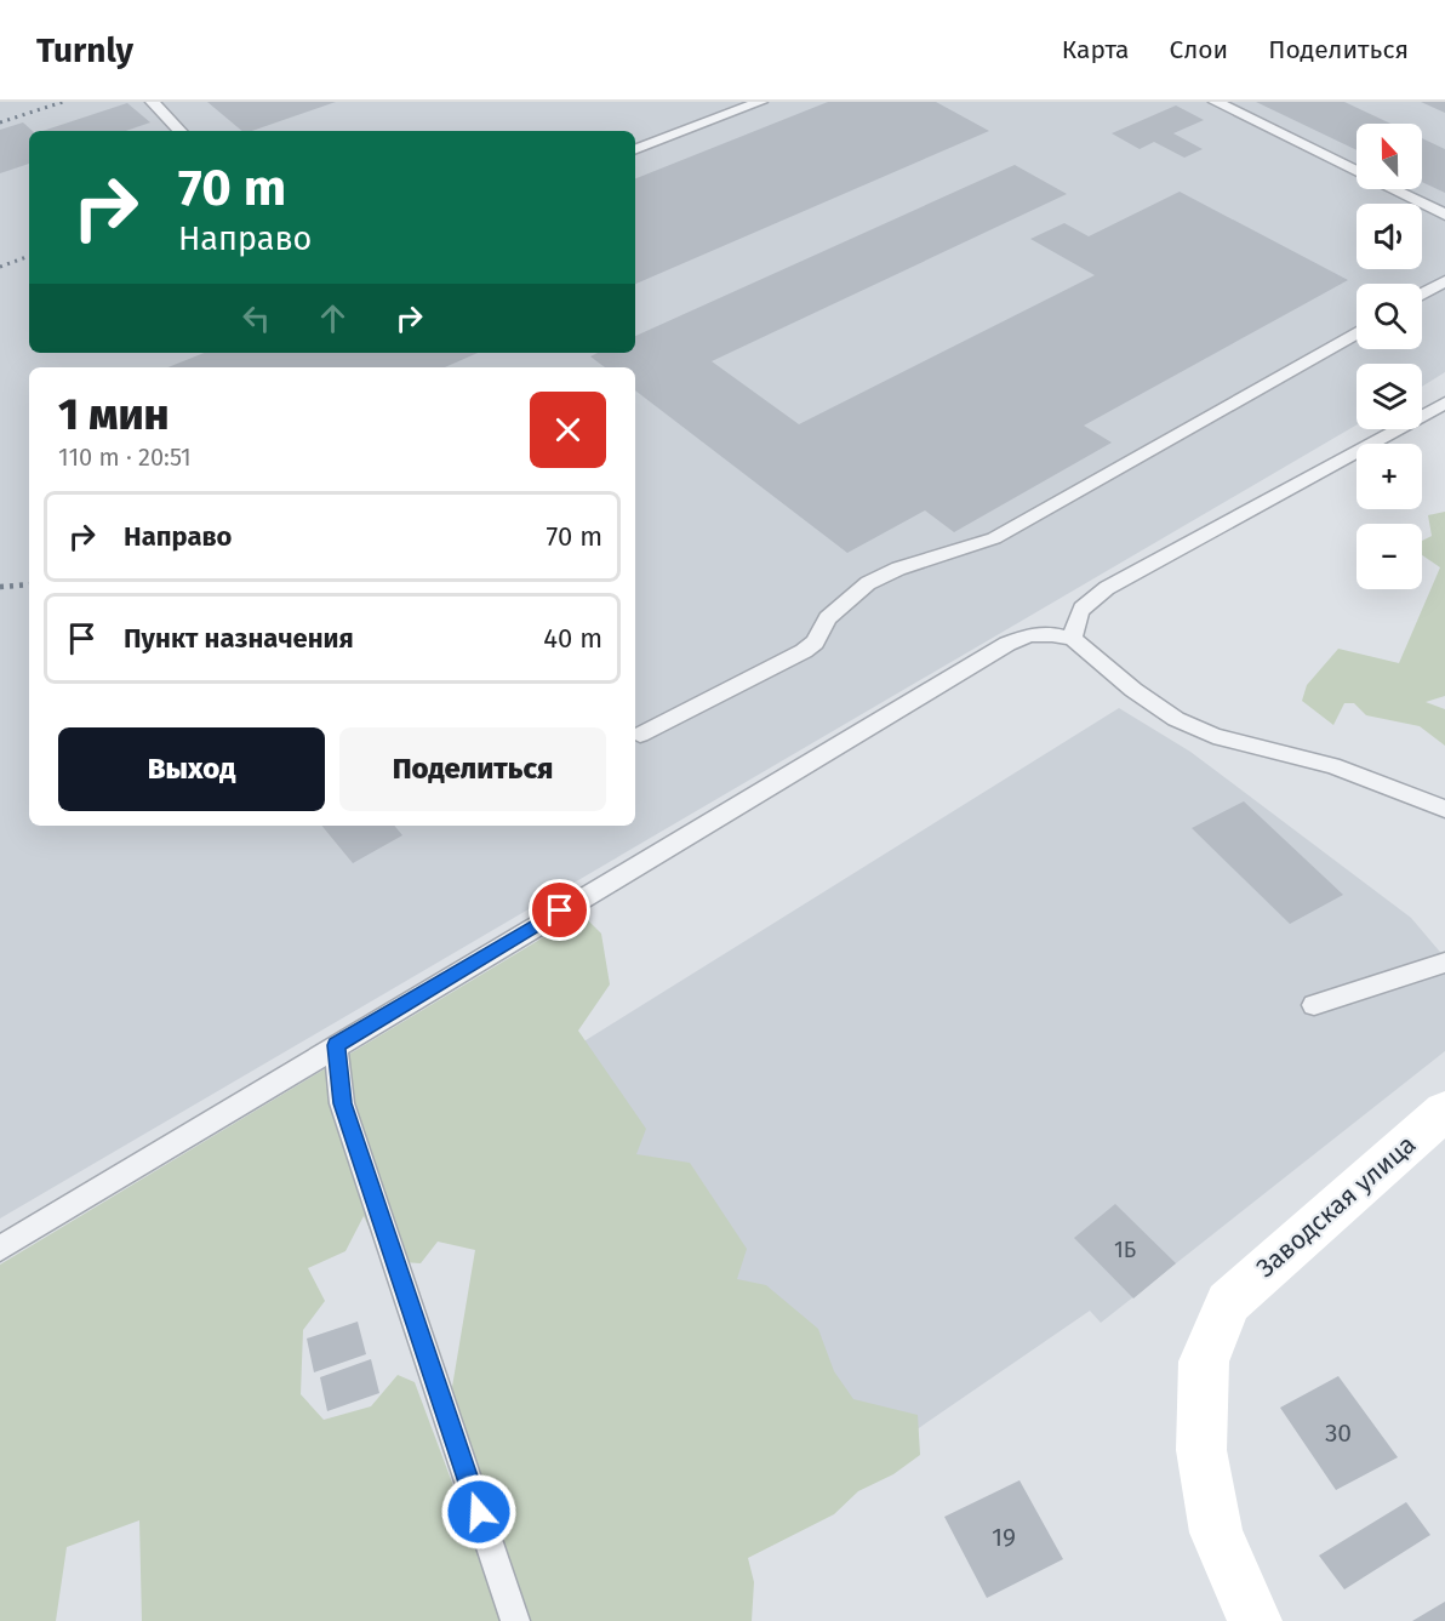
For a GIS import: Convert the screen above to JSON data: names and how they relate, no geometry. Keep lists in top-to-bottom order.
{
  "streets": {
    "street": ["Заводская улица"]
  },
  "house_numbers": ["1Б", "30", "19"],
  "north": "top",
  "page": {
    "header": "Turnly",
    "nav": ["Карта", "Слои", "Поделиться"],
    "map_buttons": ["+", "−"],
    "turn": ["70 m", "Направо"],
    "heading": ["1 мин", "110 m · 20:51"],
    "list": [
      {
        "name": "Направо",
        "value": "70 m"
      },
      {
        "name": "Пункт назначения",
        "value": "40 m"
      }
    ],
    "buttons": ["Выход", "Поделиться"]
  }
}
